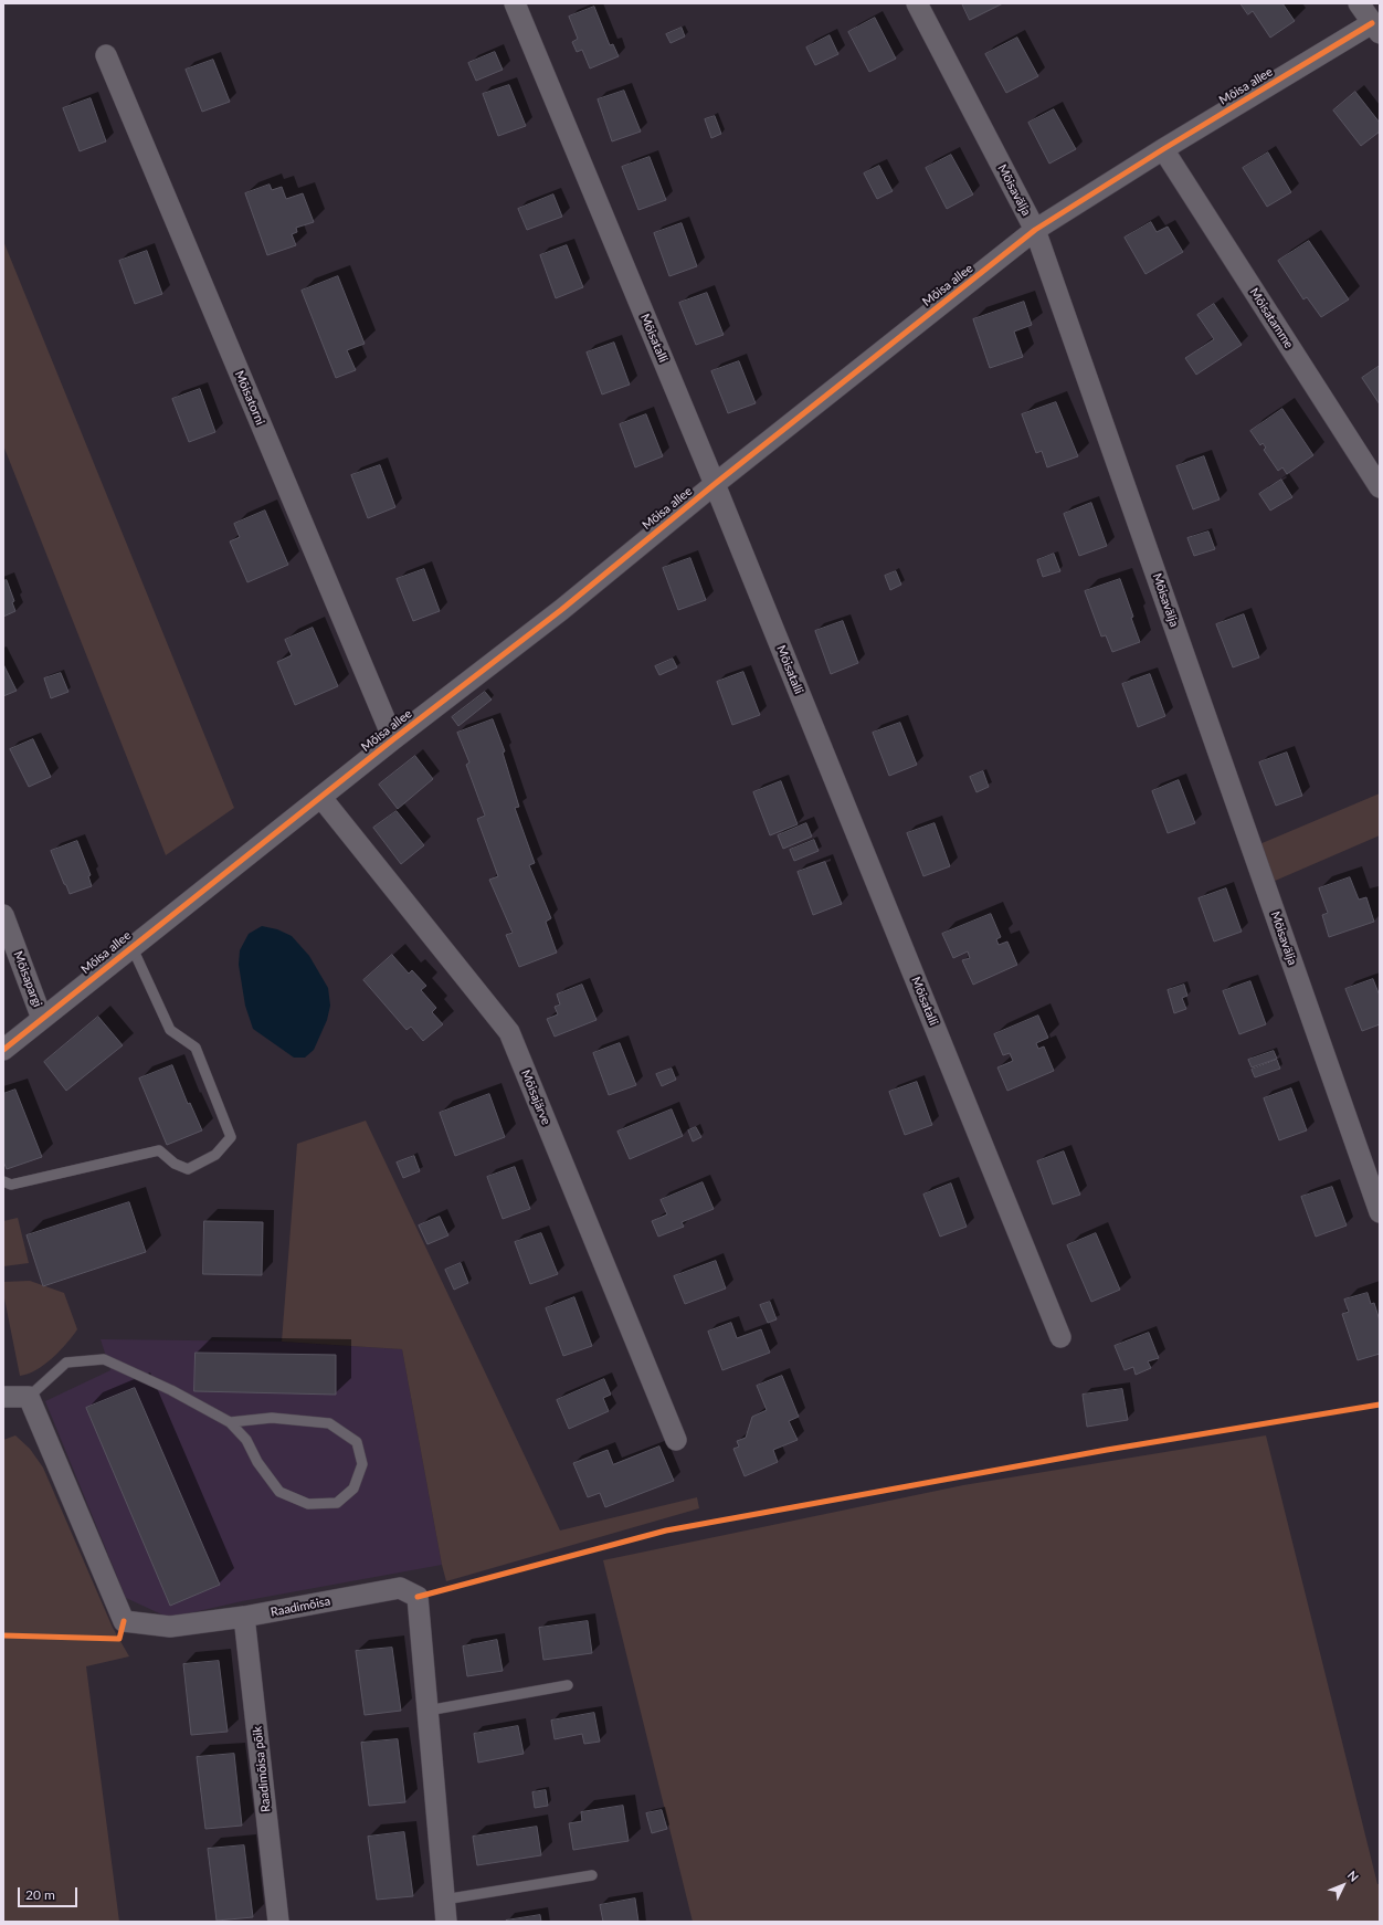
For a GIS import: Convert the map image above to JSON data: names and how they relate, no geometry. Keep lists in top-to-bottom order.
{
  "streets": {
    "street": [
      "Mõisa allee",
      "Mõisavälja",
      "Mõisatamme",
      "Mõisatalli",
      "Mõisatorni",
      "Mõisapargi",
      "Mõisajärve",
      "Raadimõisa",
      "Raadimõisa põik"
    ]
  },
  "crossings": [
    ["Mõisa allee", "Mõisavälja"],
    ["Mõisa allee", "Mõisatamme"],
    ["Mõisa allee", "Mõisatalli"],
    ["Mõisa allee", "Mõisatorni"],
    ["Mõisa allee", "Mõisapargi"],
    ["Mõisa allee", "Mõisajärve"],
    ["Raadimõisa", "Raadimõisa põik"]
  ],
  "scale_bar": "20 m",
  "north": "top right"
}
